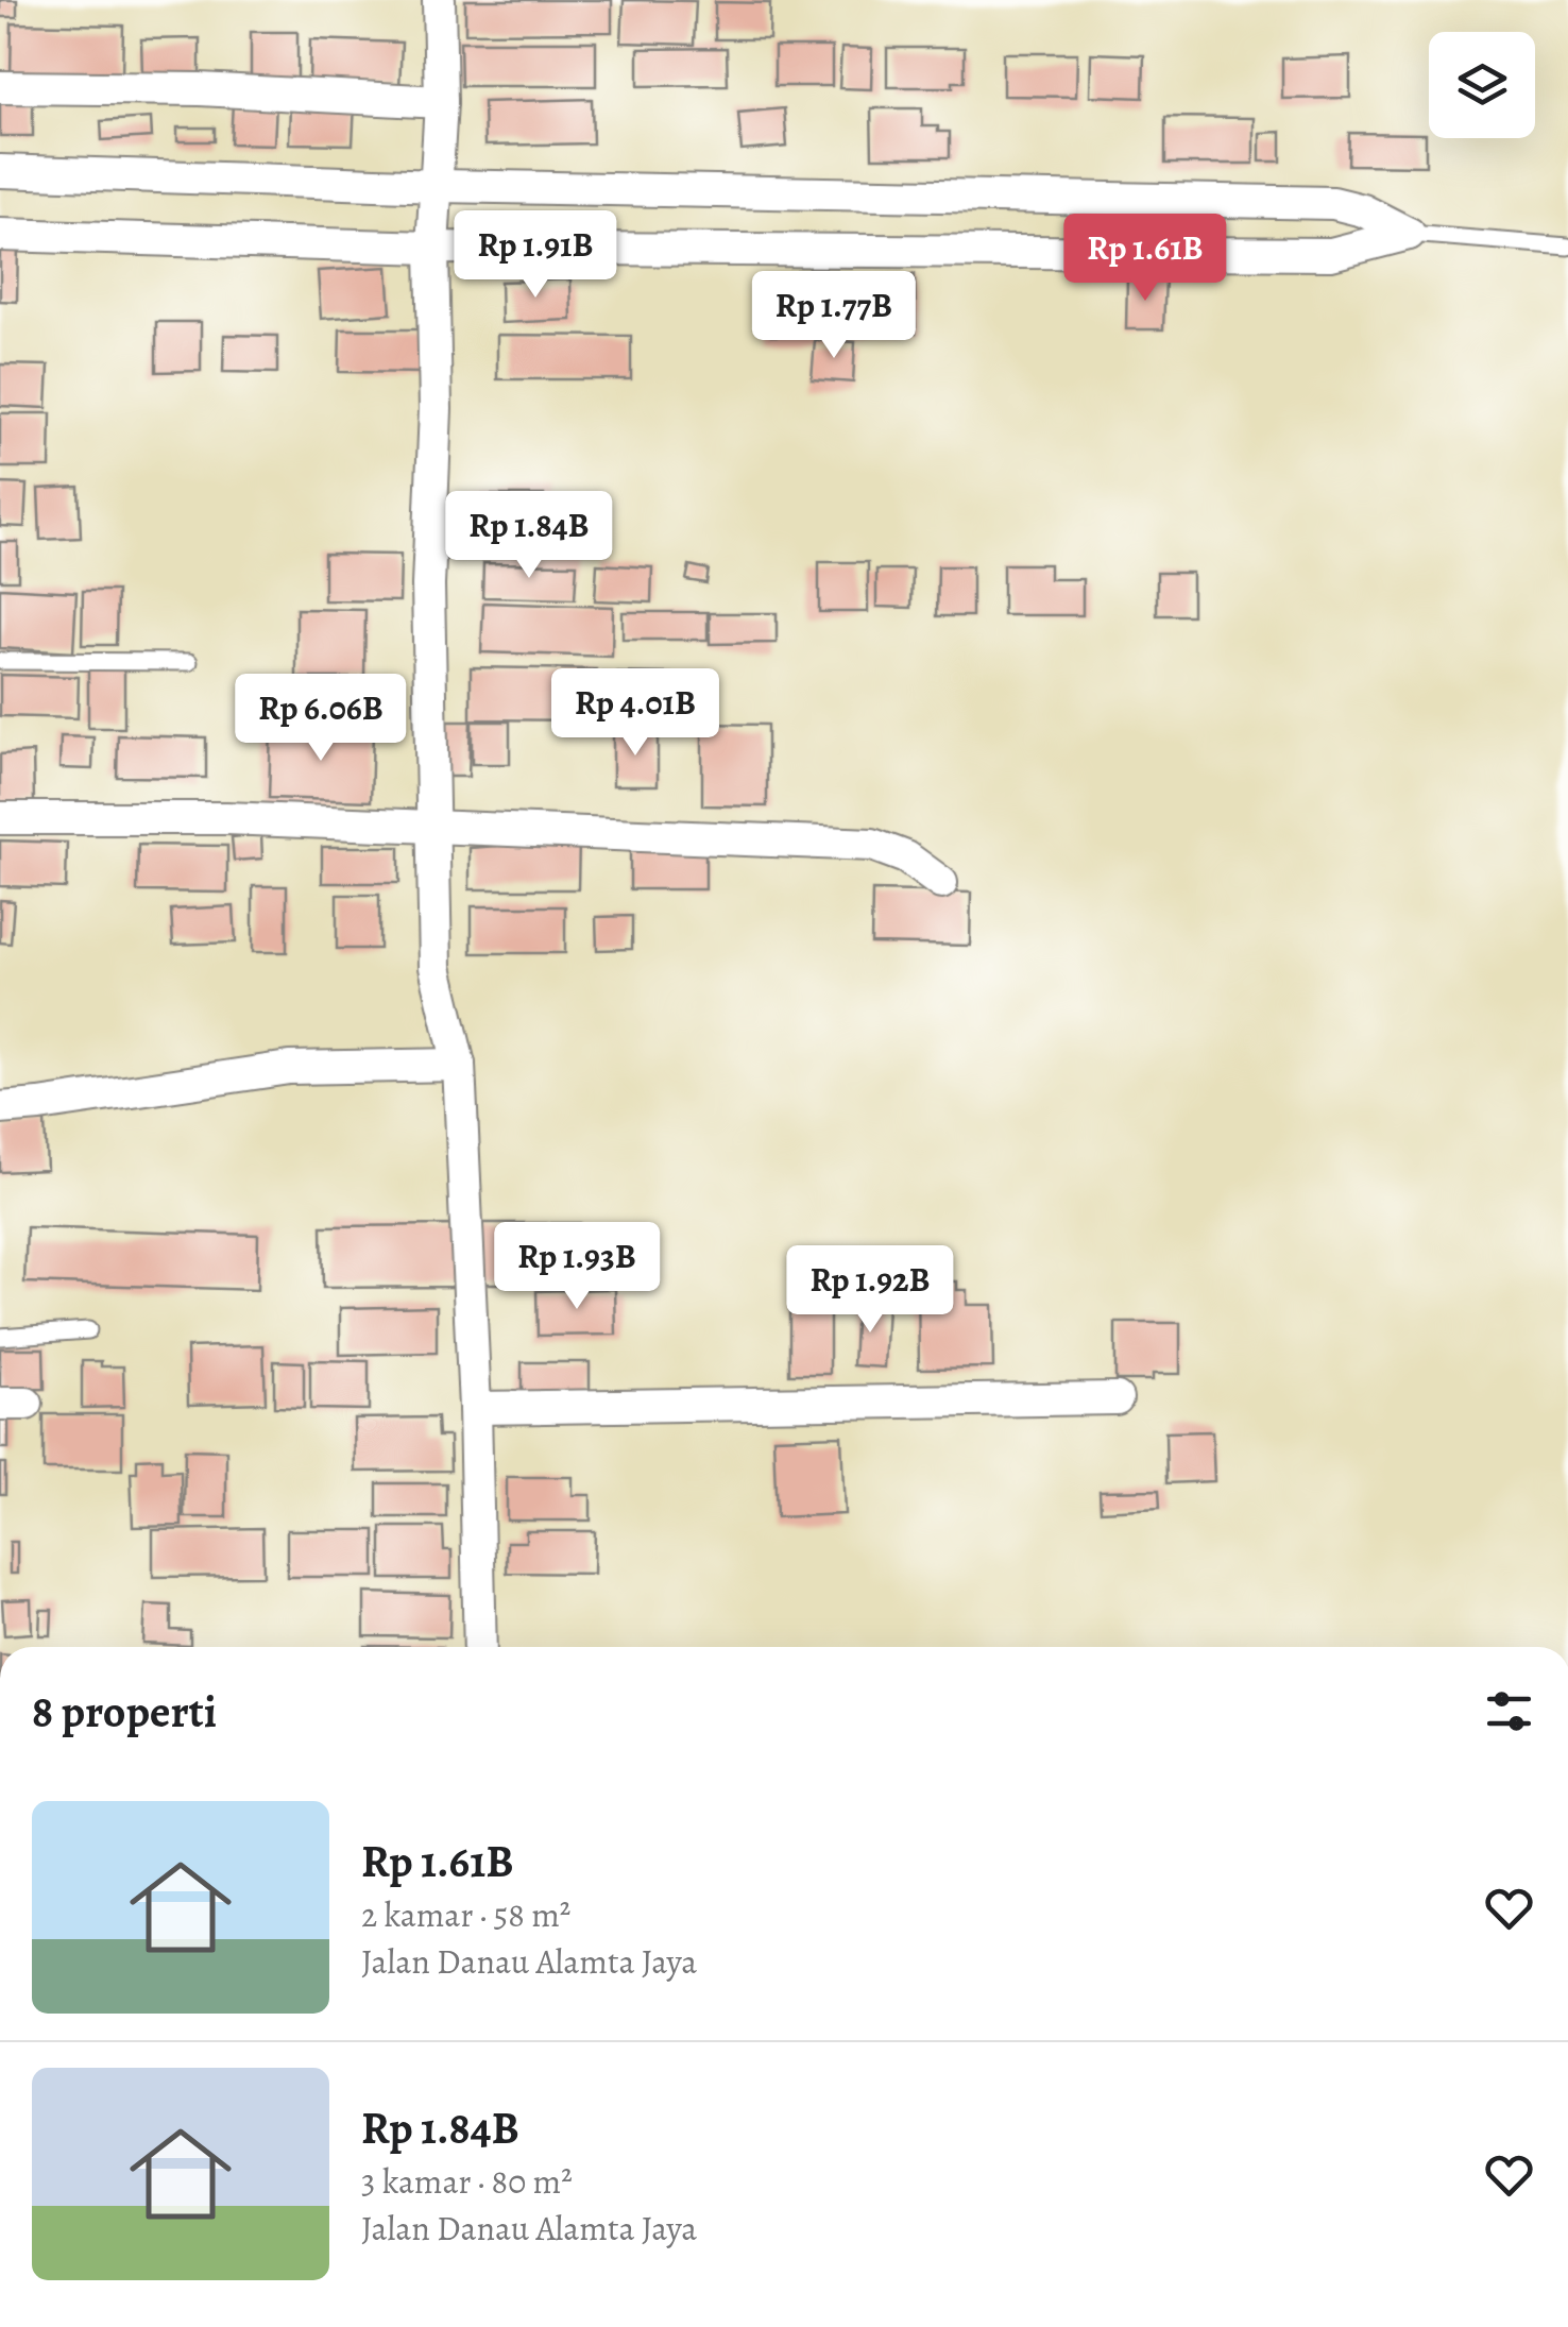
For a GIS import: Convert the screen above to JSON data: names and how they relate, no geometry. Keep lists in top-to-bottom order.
{
  "page": {
    "price": [
      "Rp 1.91B",
      "Rp 1.61B",
      "Rp 1.77B",
      "Rp 1.84B",
      "Rp 4.01B",
      "Rp 6.06B",
      "Rp 1.93B",
      "Rp 1.92B"
    ],
    "heading": "8 properti",
    "list": [
      {
        "name": "Rp 1.61B",
        "note": "2 kamar · 58 m² · Jalan Danau Alamta Jaya"
      },
      {
        "name": "Rp 1.84B",
        "note": "3 kamar · 80 m² · Jalan Danau Alamta Jaya"
      }
    ]
  }
}
